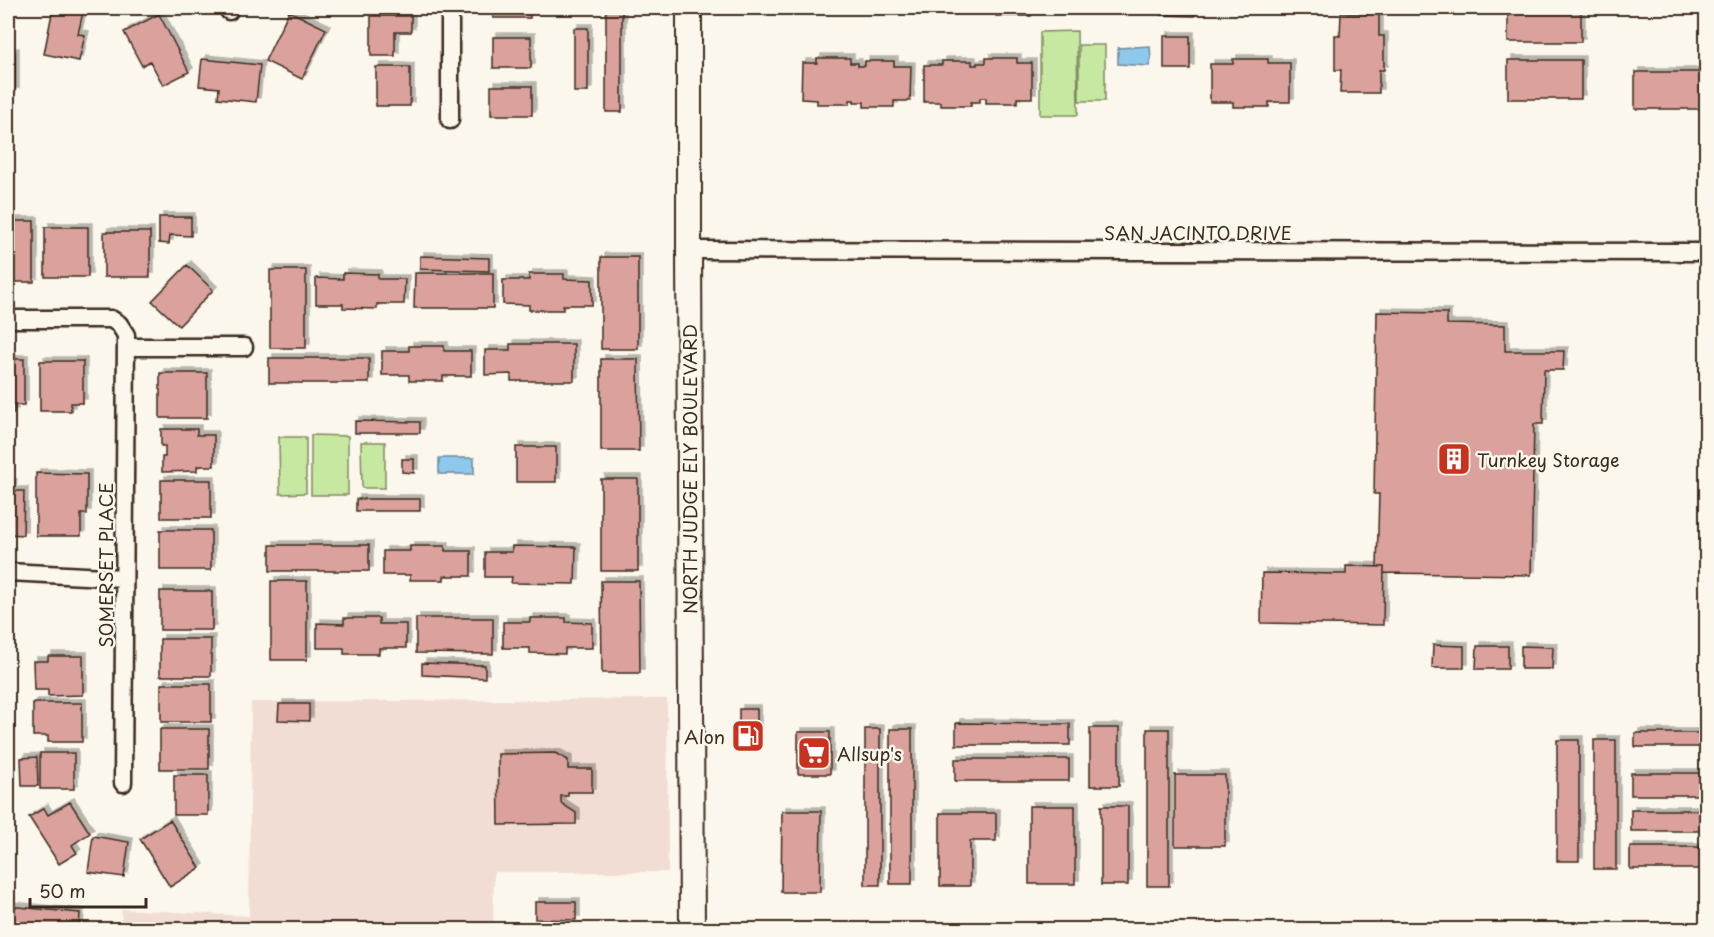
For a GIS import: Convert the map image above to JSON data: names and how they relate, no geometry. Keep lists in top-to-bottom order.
{
  "streets": {
    "main road": ["NORTH JUDGE ELY BOULEVARD"],
    "street": ["SAN JACINTO DRIVE", "SOMERSET PLACE"]
  },
  "crossings": [
    ["SAN JACINTO DRIVE", "NORTH JUDGE ELY BOULEVARD"]
  ],
  "places": {
    "building": ["Turnkey Storage"],
    "fuel station": ["Alon"],
    "supermarket": ["Allsup's"]
  },
  "scale_bar": "50 m"
}
